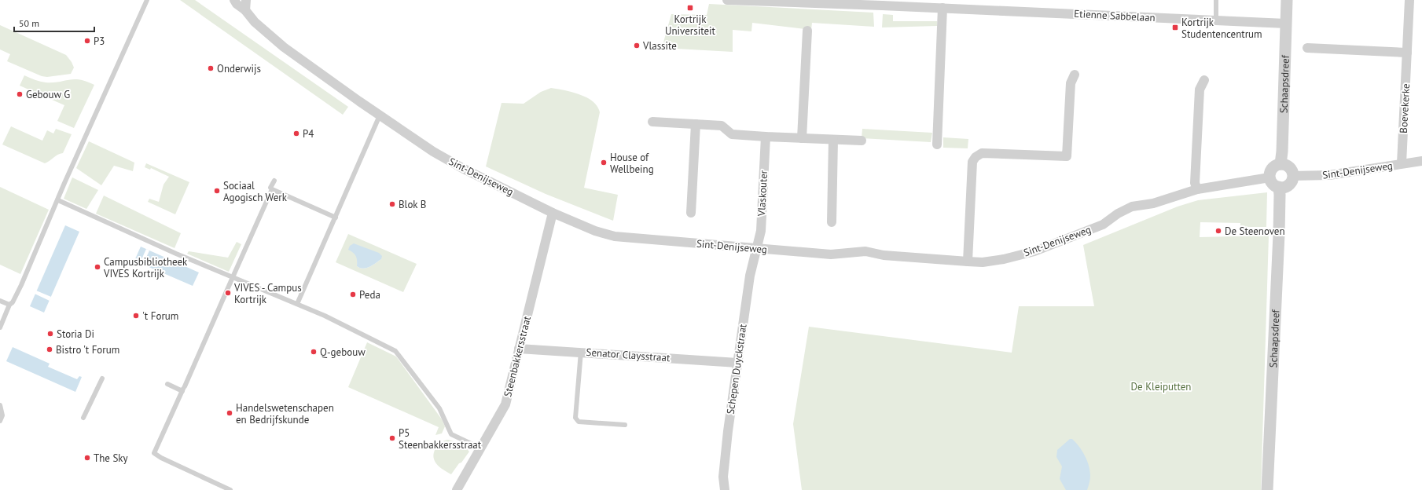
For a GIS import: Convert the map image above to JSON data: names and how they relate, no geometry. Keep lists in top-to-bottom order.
{
  "streets": {
    "street": [
      "Etienne Sabbelaan",
      "Schaapsdreef",
      "Boevekerke",
      "Sint-Denijseweg",
      "Vlaskouter",
      "Senator Claysstraat",
      "Steenbakkersstraat",
      "Schepen Duyckstraat"
    ]
  },
  "crossings": [
    ["Etienne Sabbelaan", "Schaapsdreef"],
    ["Schaapsdreef", "Sint-Denijseweg"],
    ["Boevekerke", "Sint-Denijseweg"],
    ["Sint-Denijseweg", "Vlaskouter"],
    ["Sint-Denijseweg", "Steenbakkersstraat"],
    ["Sint-Denijseweg", "Schepen Duyckstraat"],
    ["Vlaskouter", "Schepen Duyckstraat"],
    ["Senator Claysstraat", "Steenbakkersstraat"],
    ["Senator Claysstraat", "Schepen Duyckstraat"]
  ],
  "parks": ["De Kleiputten"],
  "places": {
    "transit": ["Kortrijk Universiteit", "Kortrijk Studentencentrum"],
    "other": [
      "P3",
      "Vlassite",
      "Onderwijs",
      "Gebouw G",
      "P4",
      "House of Wellbeing",
      "Sociaal Agogisch Werk",
      "Blok B",
      "De Steenoven",
      "Campusbibliotheek VIVES Kortrijk",
      "VIVES - Campus Kortrijk",
      "Peda",
      "'t Forum",
      "Storia Di",
      "Bistro 't Forum",
      "Q-gebouw",
      "Handelswetenschapen en Bedrijfskunde",
      "P5 Steenbakkersstraat",
      "The Sky"
    ]
  },
  "scale_bar": "50 m"
}
